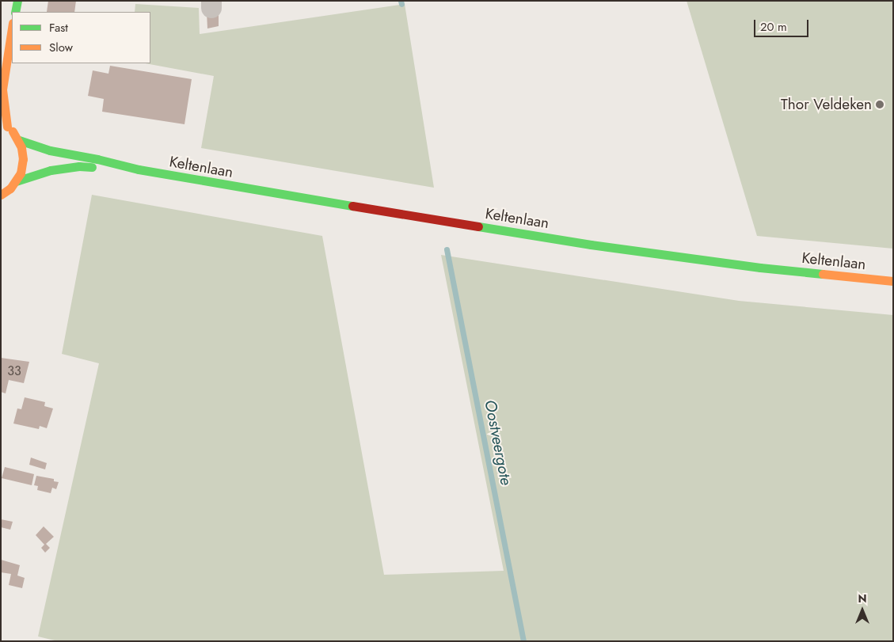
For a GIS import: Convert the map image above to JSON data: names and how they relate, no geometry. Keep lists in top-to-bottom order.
{
  "streets": {
    "main road": ["Keltenlaan"]
  },
  "water": ["Oostveergote"],
  "places": ["Thor Veldeken"],
  "house_numbers": ["33"],
  "legend": ["Fast", "Slow"],
  "scale_bar": "20 m",
  "north": "top"
}
